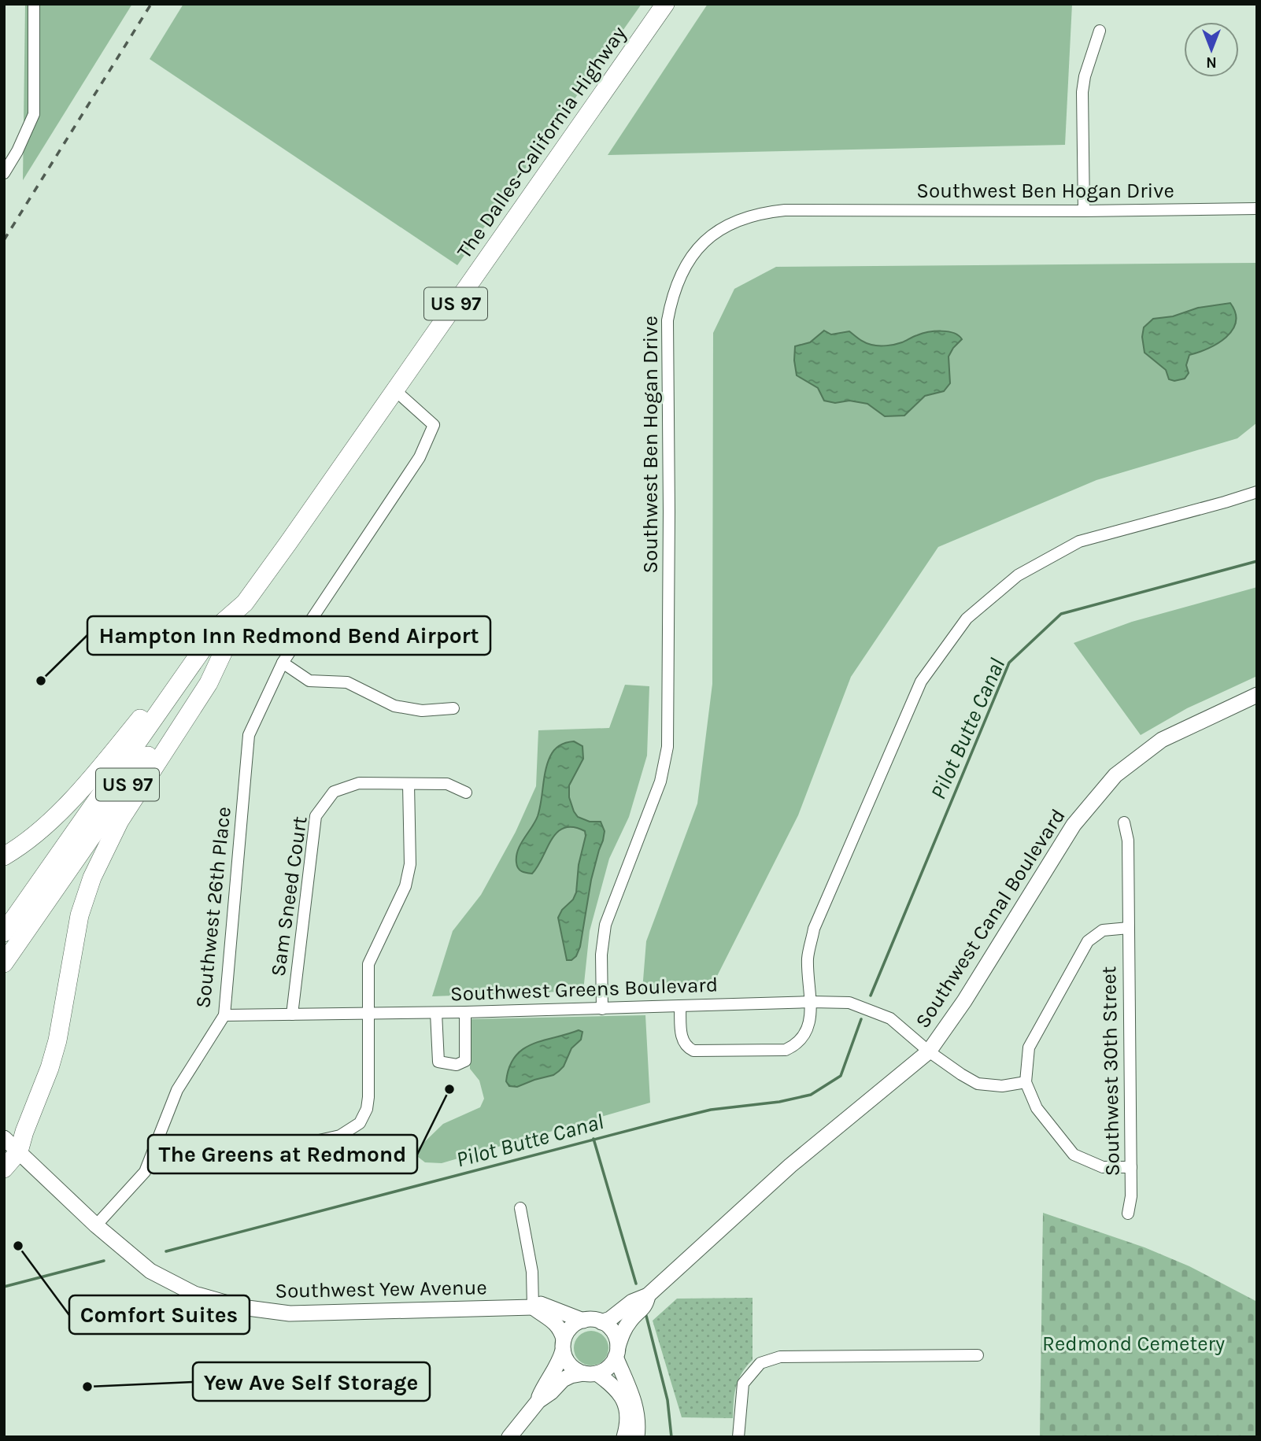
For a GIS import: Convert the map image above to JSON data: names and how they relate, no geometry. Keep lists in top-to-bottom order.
{
  "streets": {
    "highway": ["The Dalles-California Highway", "US 97"],
    "main road": ["Southwest Canal Boulevard", "Southwest Yew Avenue"],
    "street": [
      "Southwest Ben Hogan Drive",
      "Sam Sneed Court",
      "Southwest 26th Place",
      "Southwest Greens Boulevard",
      "Southwest 30th Street"
    ]
  },
  "crossings": [
    ["The Dalles-California Highway", "Southwest 26th Place"],
    ["Southwest Ben Hogan Drive", "Southwest Greens Boulevard"],
    ["Sam Sneed Court", "Southwest Greens Boulevard"],
    ["Southwest 26th Place", "Southwest Greens Boulevard"],
    ["Southwest 26th Place", "Southwest Yew Avenue"],
    ["Southwest Canal Boulevard", "Southwest Greens Boulevard"],
    ["Southwest Canal Boulevard", "Southwest Yew Avenue"]
  ],
  "water": ["Pilot Butte Canal"],
  "parks": ["Redmond Cemetery"],
  "places": [
    "Hampton Inn Redmond Bend Airport",
    "The Greens at Redmond",
    "Comfort Suites",
    "Yew Ave Self Storage"
  ],
  "north": "bottom"
}
